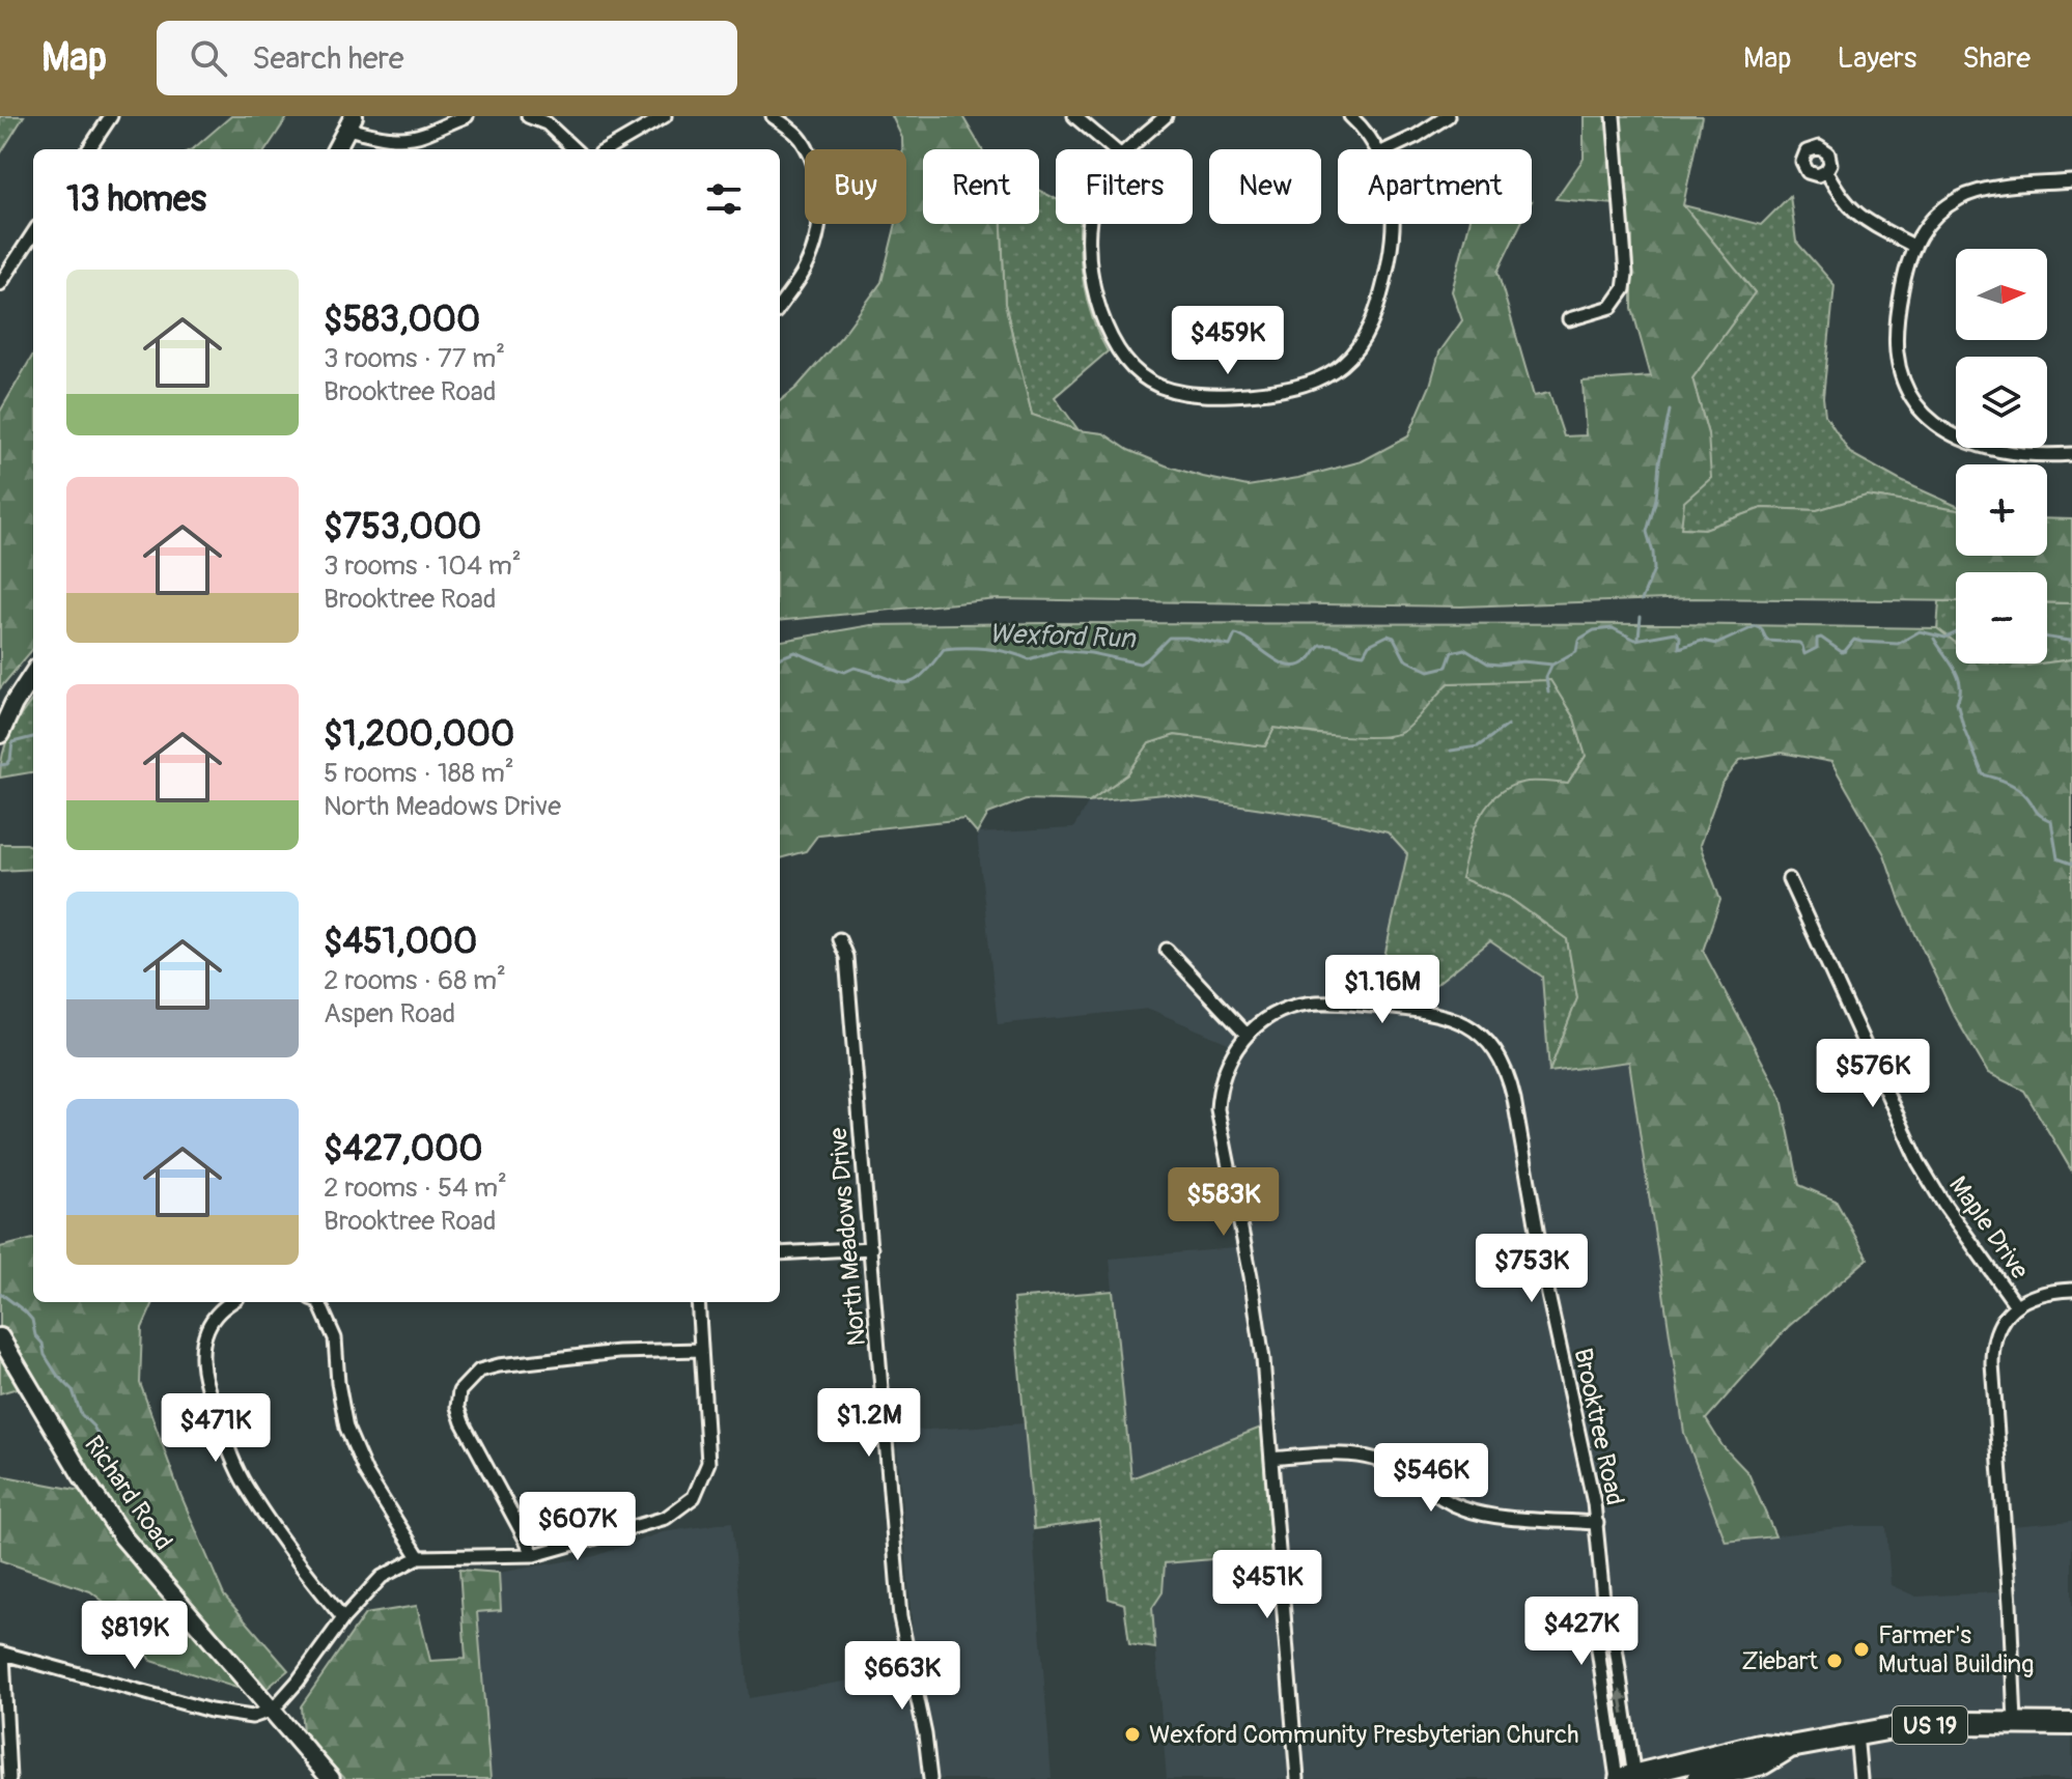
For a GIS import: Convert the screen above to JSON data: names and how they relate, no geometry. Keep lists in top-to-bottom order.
{
  "streets": {
    "highway": ["US 19"],
    "street": [
      "Maple Drive",
      "North Meadows Drive",
      "Brooktree Road",
      "Richard Road"
    ]
  },
  "crossings": [
    ["Maple Drive", "US 19"],
    ["Brooktree Road", "US 19"]
  ],
  "water": ["Wexford Run"],
  "places": ["Farmer's Mutual Building", "Ziebart", "Wexford Community Presbyterian Church"],
  "north": "right",
  "page": {
    "header": "Map",
    "search": "Search here",
    "nav": ["Map", "Layers", "Share"],
    "chip": [
      "Buy",
      "Rent",
      "Filters",
      "New",
      "Apartment"
    ],
    "heading": "13 homes",
    "map_buttons": ["+", "−"],
    "list": [
      {
        "name": "$583,000",
        "note": "3 rooms · 77 m² · Brooktree Road"
      },
      {
        "name": "$753,000",
        "note": "3 rooms · 104 m² · Brooktree Road"
      },
      {
        "name": "$1,200,000",
        "note": "5 rooms · 188 m² · North Meadows Drive"
      },
      {
        "name": "$451,000",
        "note": "2 rooms · 68 m² · Aspen Road"
      },
      {
        "name": "$427,000",
        "note": "2 rooms · 54 m² · Brooktree Road"
      }
    ],
    "price": [
      "$459K",
      "$1.16M",
      "$576K",
      "$583K",
      "$753K",
      "$1.2M",
      "$471K",
      "$546K",
      "$607K",
      "$451K",
      "$427K",
      "$819K",
      "$663K"
    ]
  }
}
